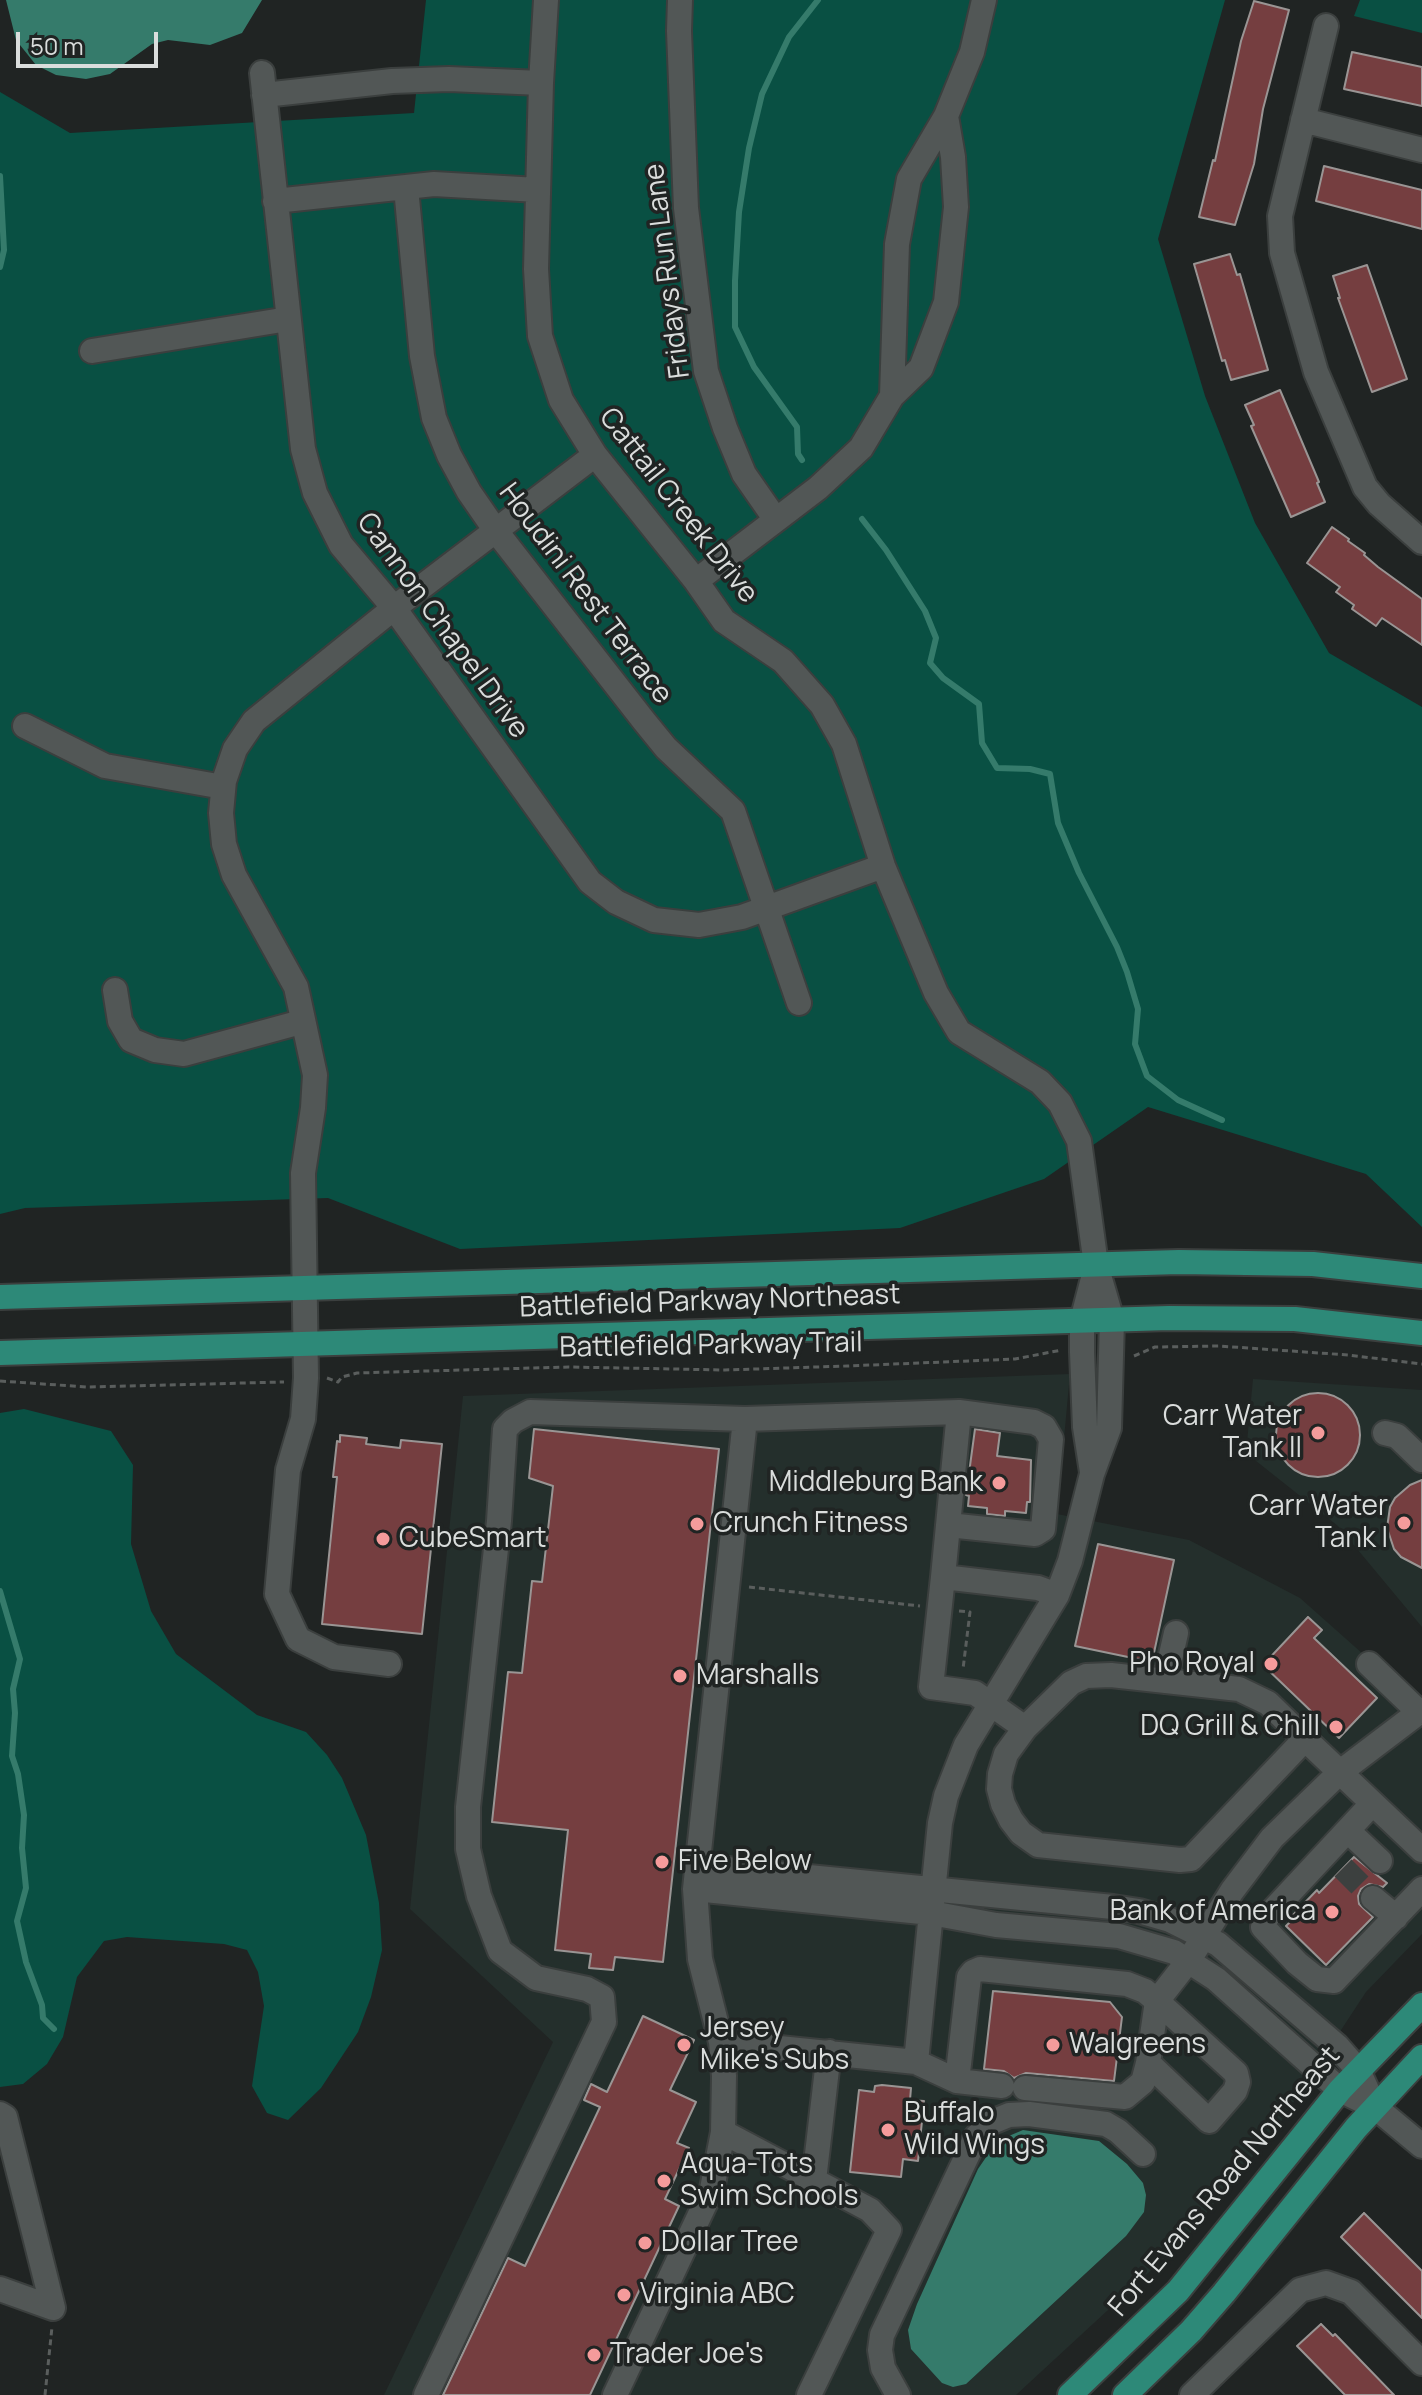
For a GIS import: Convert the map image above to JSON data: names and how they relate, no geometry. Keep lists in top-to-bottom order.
{
  "streets": {
    "main road": ["Battlefield Parkway Northeast", "Fort Evans Road Northeast"],
    "street": [
      "Fridays Run Lane",
      "Cattail Creek Drive",
      "Houdini Rest Terrace",
      "Cannon Chapel Drive"
    ],
    "path": ["Battlefield Parkway Trail"]
  },
  "crossings": [
    ["Cattail Creek Drive", "Cannon Chapel Drive"],
    ["Cattail Creek Drive", "Battlefield Parkway Northeast"],
    ["Houdini Rest Terrace", "Cannon Chapel Drive"]
  ],
  "places": [
    "Carr Water Tank II",
    "Middleburg Bank",
    "Carr Water Tank I",
    "Crunch Fitness",
    "CubeSmart",
    "Pho Royal",
    "Marshalls",
    "DQ Grill & Chill",
    "Five Below",
    "Bank of America",
    "Jersey Mike's Subs",
    "Walgreens",
    "Buffalo Wild Wings",
    "Aqua-Tots Swim Schools",
    "Dollar Tree",
    "Virginia ABC",
    "Trader Joe's"
  ],
  "scale_bar": "50 m"
}
